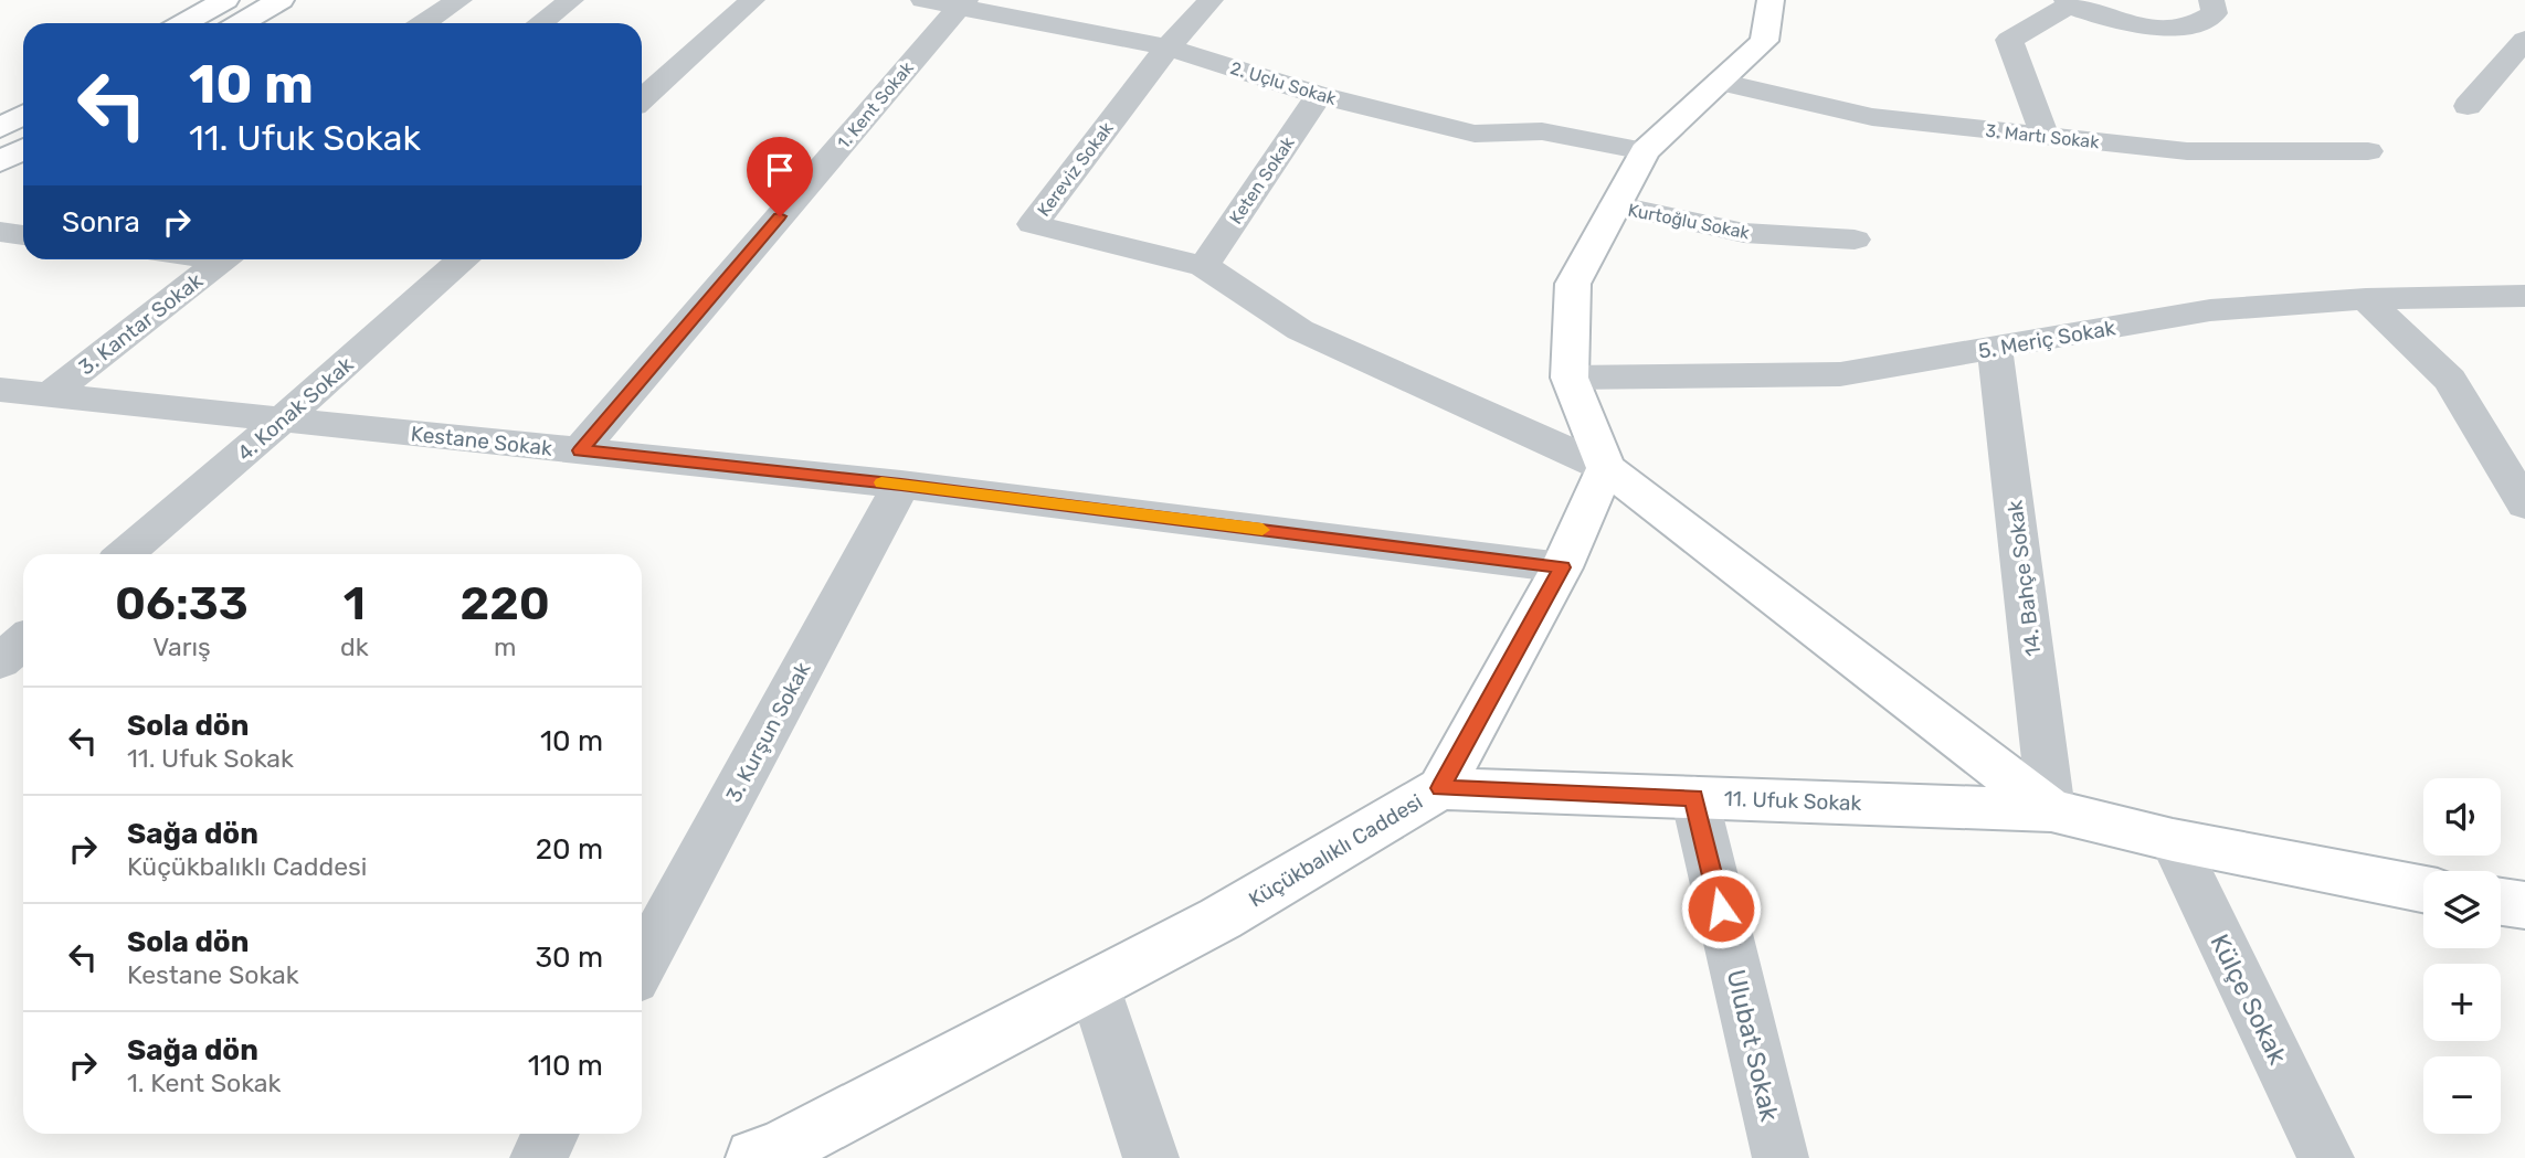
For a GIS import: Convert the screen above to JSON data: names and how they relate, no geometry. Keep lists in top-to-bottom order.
{
  "streets": {
    "main road": ["11. Ufuk Sokak", "Küçükbalıklı Caddesi"],
    "street": [
      "2. Uçlu Sokak",
      "1. Kent Sokak",
      "3. Martı Sokak",
      "Kereviz Sokak",
      "Keten Sokak",
      "Kurtoğlu Sokak",
      "3. Kantar Sokak",
      "5. Meriç Sokak",
      "4. Konak Sokak",
      "Kestane Sokak",
      "14. Bahçe Sokak",
      "3. Kurşun Sokak",
      "Külçe Sokak",
      "Ulubat Sokak"
    ]
  },
  "crossings": [
    ["2. Uçlu Sokak", "1. Kent Sokak"],
    ["2. Uçlu Sokak", "Kereviz Sokak"],
    ["2. Uçlu Sokak", "Keten Sokak"],
    ["1. Kent Sokak", "Kestane Sokak"],
    ["Kereviz Sokak", "Keten Sokak"],
    ["3. Kantar Sokak", "Kestane Sokak"],
    ["5. Meriç Sokak", "14. Bahçe Sokak"],
    ["4. Konak Sokak", "Kestane Sokak"],
    ["Kestane Sokak", "3. Kurşun Sokak"],
    ["Kestane Sokak", "Küçükbalıklı Caddesi"],
    ["14. Bahçe Sokak", "11. Ufuk Sokak"],
    ["11. Ufuk Sokak", "Küçükbalıklı Caddesi"],
    ["11. Ufuk Sokak", "Külçe Sokak"],
    ["11. Ufuk Sokak", "Ulubat Sokak"]
  ],
  "page": {
    "turn": ["10 m", "11. Ufuk Sokak"],
    "then": "Sonra",
    "eta": [
      "06:33",
      "Varış",
      "1",
      "dk",
      "220",
      "m"
    ],
    "list": [
      {
        "name": "Sola dön",
        "note": "11. Ufuk Sokak",
        "value": "10 m"
      },
      {
        "name": "Sağa dön",
        "note": "Küçükbalıklı Caddesi",
        "value": "20 m"
      },
      {
        "name": "Sola dön",
        "note": "Kestane Sokak",
        "value": "30 m"
      },
      {
        "name": "Sağa dön",
        "note": "1. Kent Sokak",
        "value": "110 m"
      }
    ],
    "map_buttons": ["+", "−"]
  }
}
